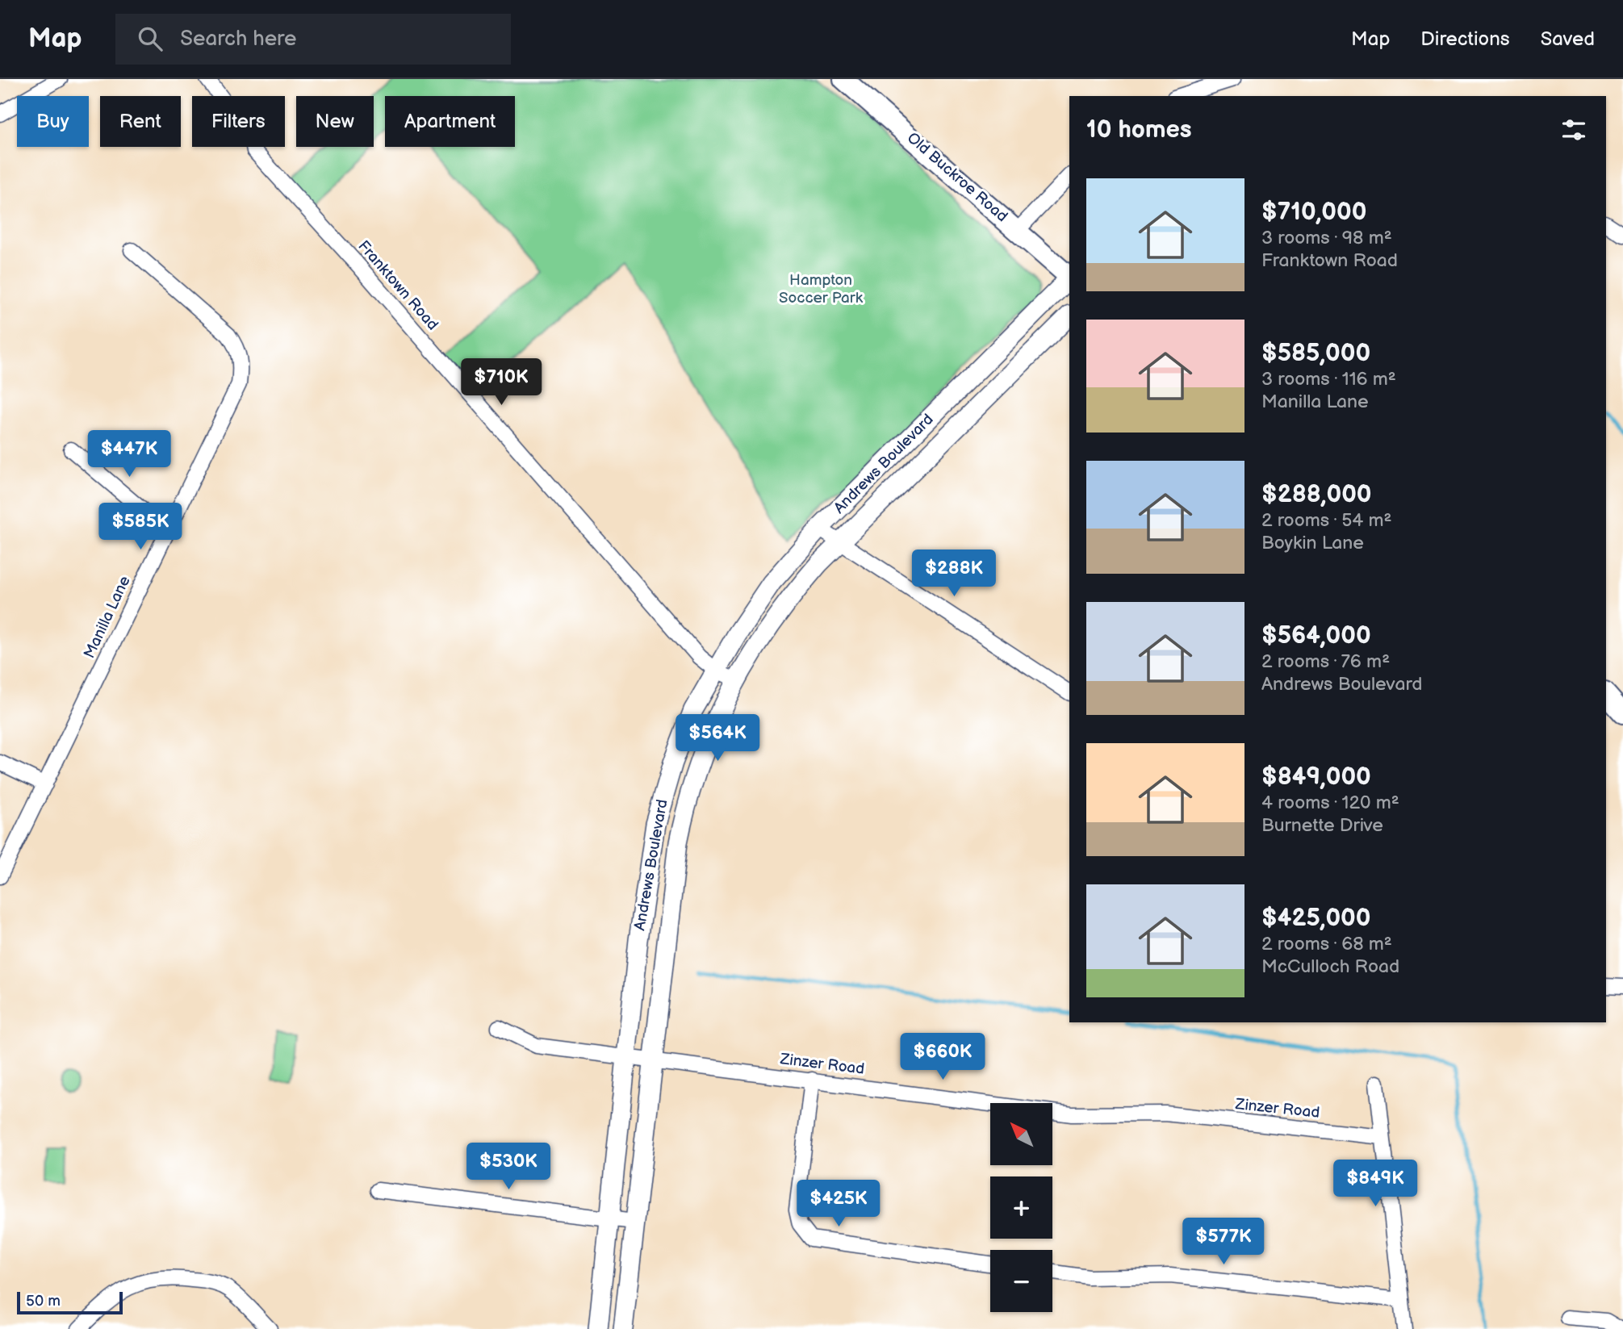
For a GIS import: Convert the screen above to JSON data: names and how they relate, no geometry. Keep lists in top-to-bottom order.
{
  "streets": {
    "main road": ["Old Buckroe Road"],
    "street": [
      "Franktown Road",
      "Andrews Boulevard",
      "Manilla Lane",
      "Zinzer Road"
    ]
  },
  "crossings": [
    ["Franktown Road", "Andrews Boulevard"],
    ["Andrews Boulevard", "Zinzer Road"]
  ],
  "parks": ["Hampton Soccer Park"],
  "scale_bar": "50 m",
  "north": "top left",
  "page": {
    "header": "Map",
    "search": "Search here",
    "nav": ["Map", "Directions", "Saved"],
    "chip": [
      "Buy",
      "Rent",
      "Filters",
      "New",
      "Apartment"
    ],
    "heading": "10 homes",
    "list": [
      {
        "name": "$710,000",
        "note": "3 rooms · 98 m² · Franktown Road"
      },
      {
        "name": "$585,000",
        "note": "3 rooms · 116 m² · Manilla Lane"
      },
      {
        "name": "$288,000",
        "note": "2 rooms · 54 m² · Boykin Lane"
      },
      {
        "name": "$564,000",
        "note": "2 rooms · 76 m² · Andrews Boulevard"
      },
      {
        "name": "$849,000",
        "note": "4 rooms · 120 m² · Burnette Drive"
      },
      {
        "name": "$425,000",
        "note": "2 rooms · 68 m² · McCulloch Road"
      }
    ],
    "price": [
      "$710K",
      "$447K",
      "$585K",
      "$288K",
      "$564K",
      "$660K",
      "$530K",
      "$849K",
      "$425K",
      "$577K"
    ],
    "map_buttons": ["+", "−"],
    "scale": "50 m"
  }
}
